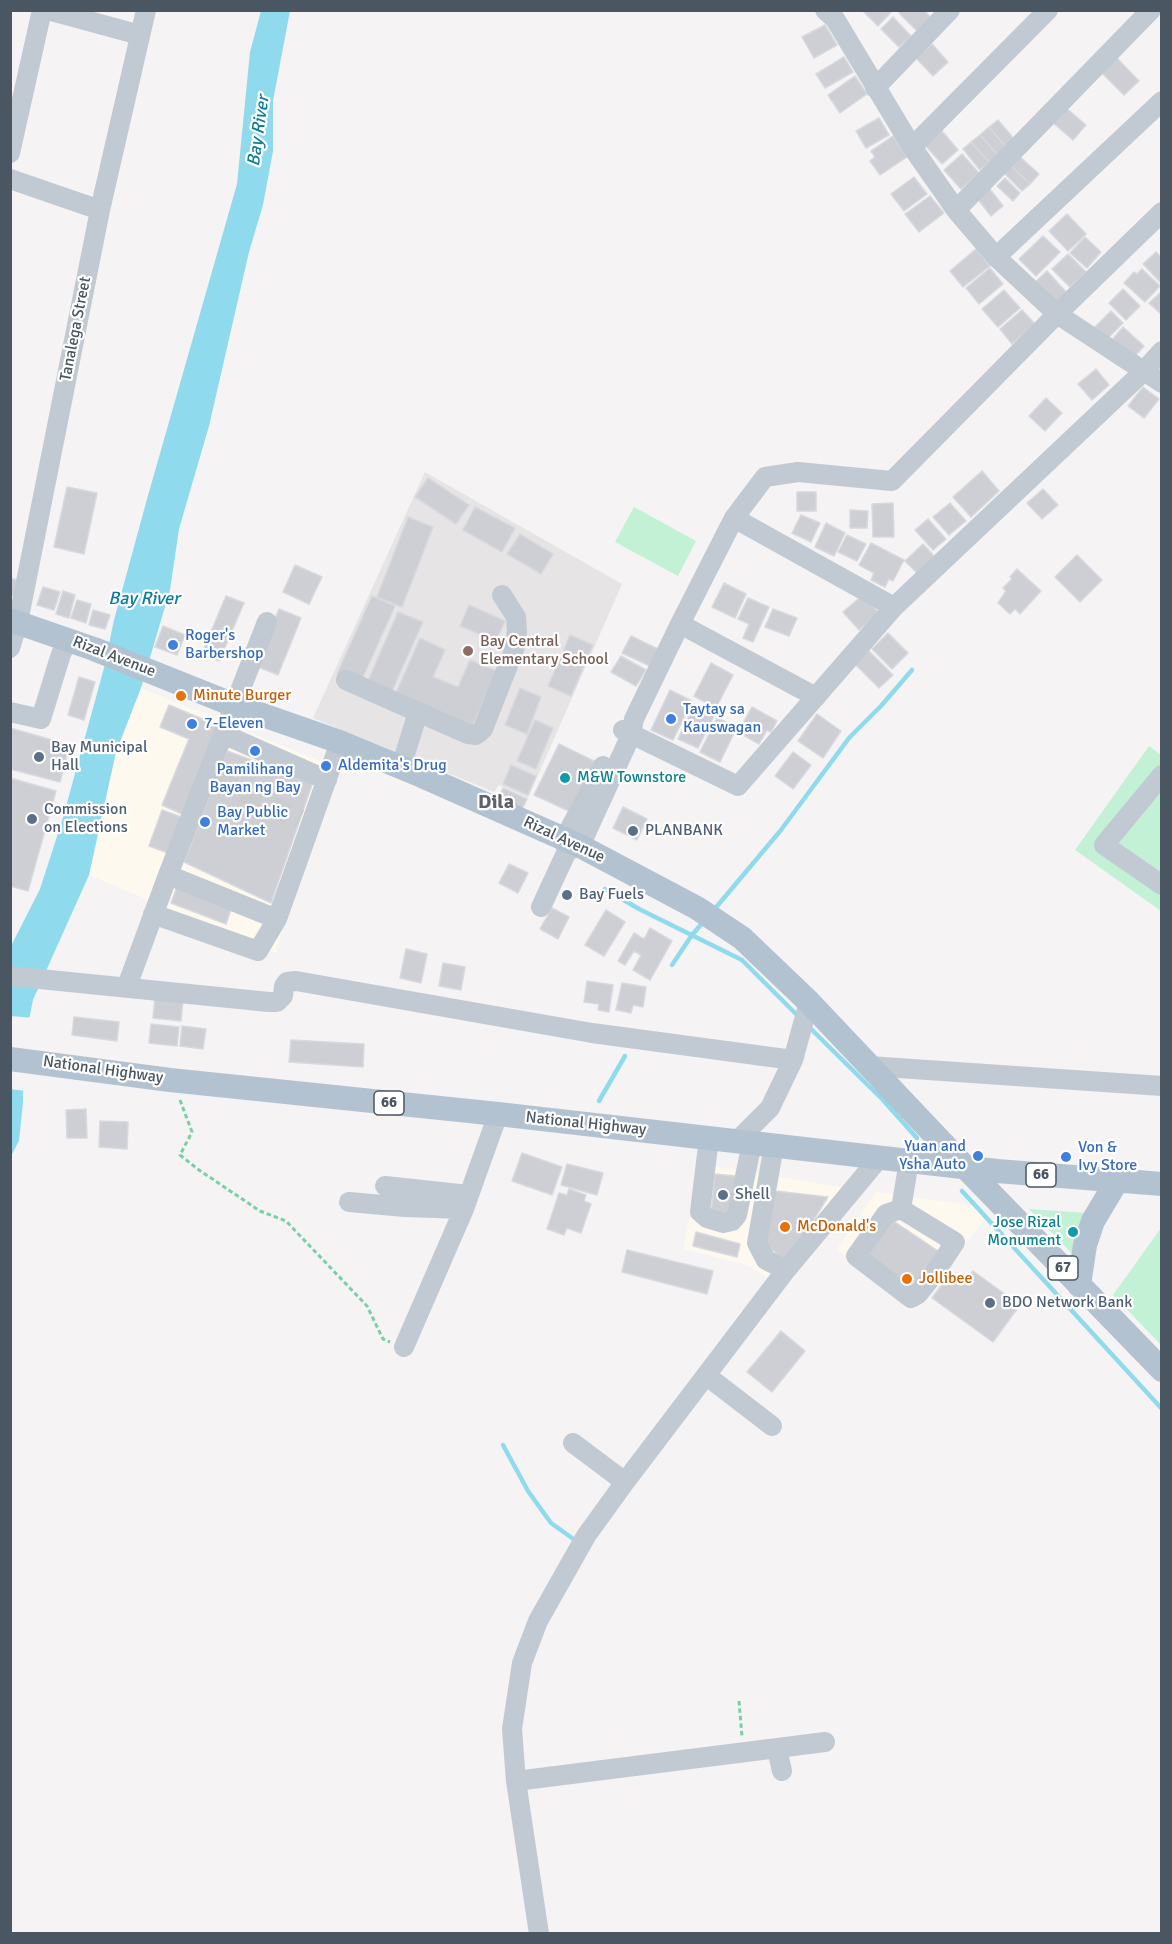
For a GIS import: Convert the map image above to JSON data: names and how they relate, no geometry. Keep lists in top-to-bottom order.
{
  "streets": {
    "main road": [
      "Rizal Avenue",
      "National Highway",
      "66",
      "67"
    ],
    "street": ["Tanalega Street"]
  },
  "crossings": [
    ["Tanalega Street", "Rizal Avenue"],
    ["Rizal Avenue", "National Highway"],
    ["Rizal Avenue", "67"],
    ["National Highway", "67"]
  ],
  "districts": ["Dila"],
  "water": ["Bay River"],
  "places": [
    "Roger's Barbershop",
    "Bay Central Elementary School",
    "Minute Burger",
    "Taytay sa Kauswagan",
    "7-Eleven",
    "Pamilihang Bayan ng Bay",
    "Bay Municipal Hall",
    "Aldemita's Drug",
    "M&W Townstore",
    "Commission on Elections",
    "Bay Public Market",
    "PLANBANK",
    "Bay Fuels",
    "Yuan and Ysha Auto",
    "Von & Ivy Store",
    "Shell",
    "McDonald's",
    "Jose Rizal Monument",
    "Jollibee",
    "BDO Network Bank"
  ]
}
